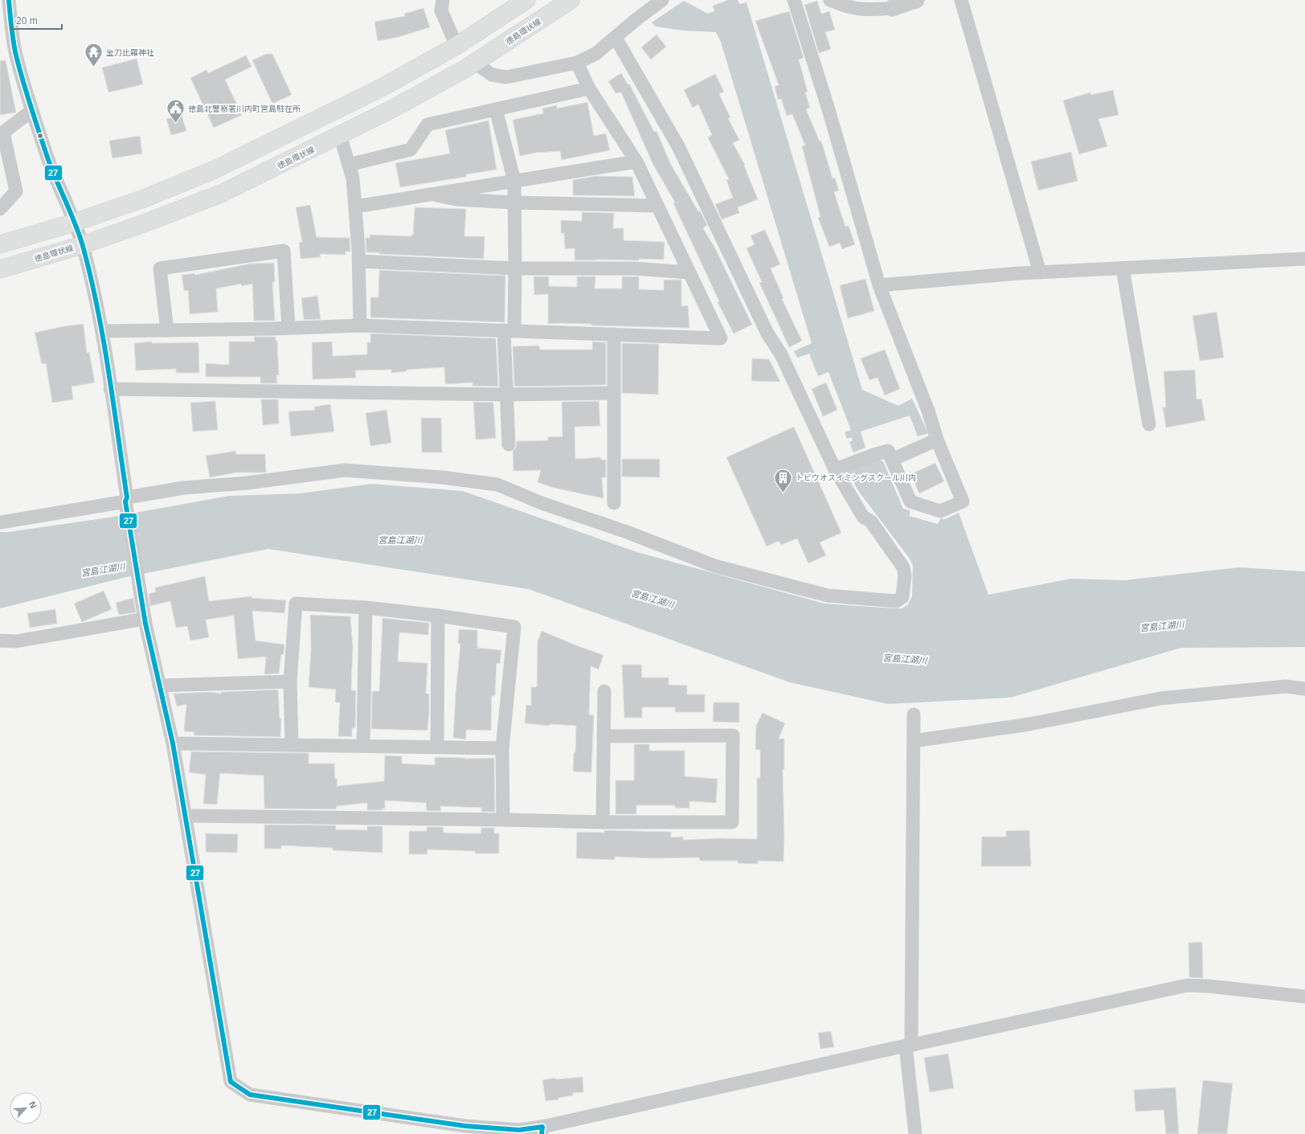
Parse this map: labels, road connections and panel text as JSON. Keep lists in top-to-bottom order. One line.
{"streets":{"main road":["徳島環状線"]},"water":["宮島江湖川"],"places":{"temple":["金刀比羅神社"],"public building":["徳島北警察署川内町宮島駐在所"],"building":["トビウオスイミングスクール川内"]},"lines":["transit line 27"],"scale_bar":"20 m","north":"top right"}
